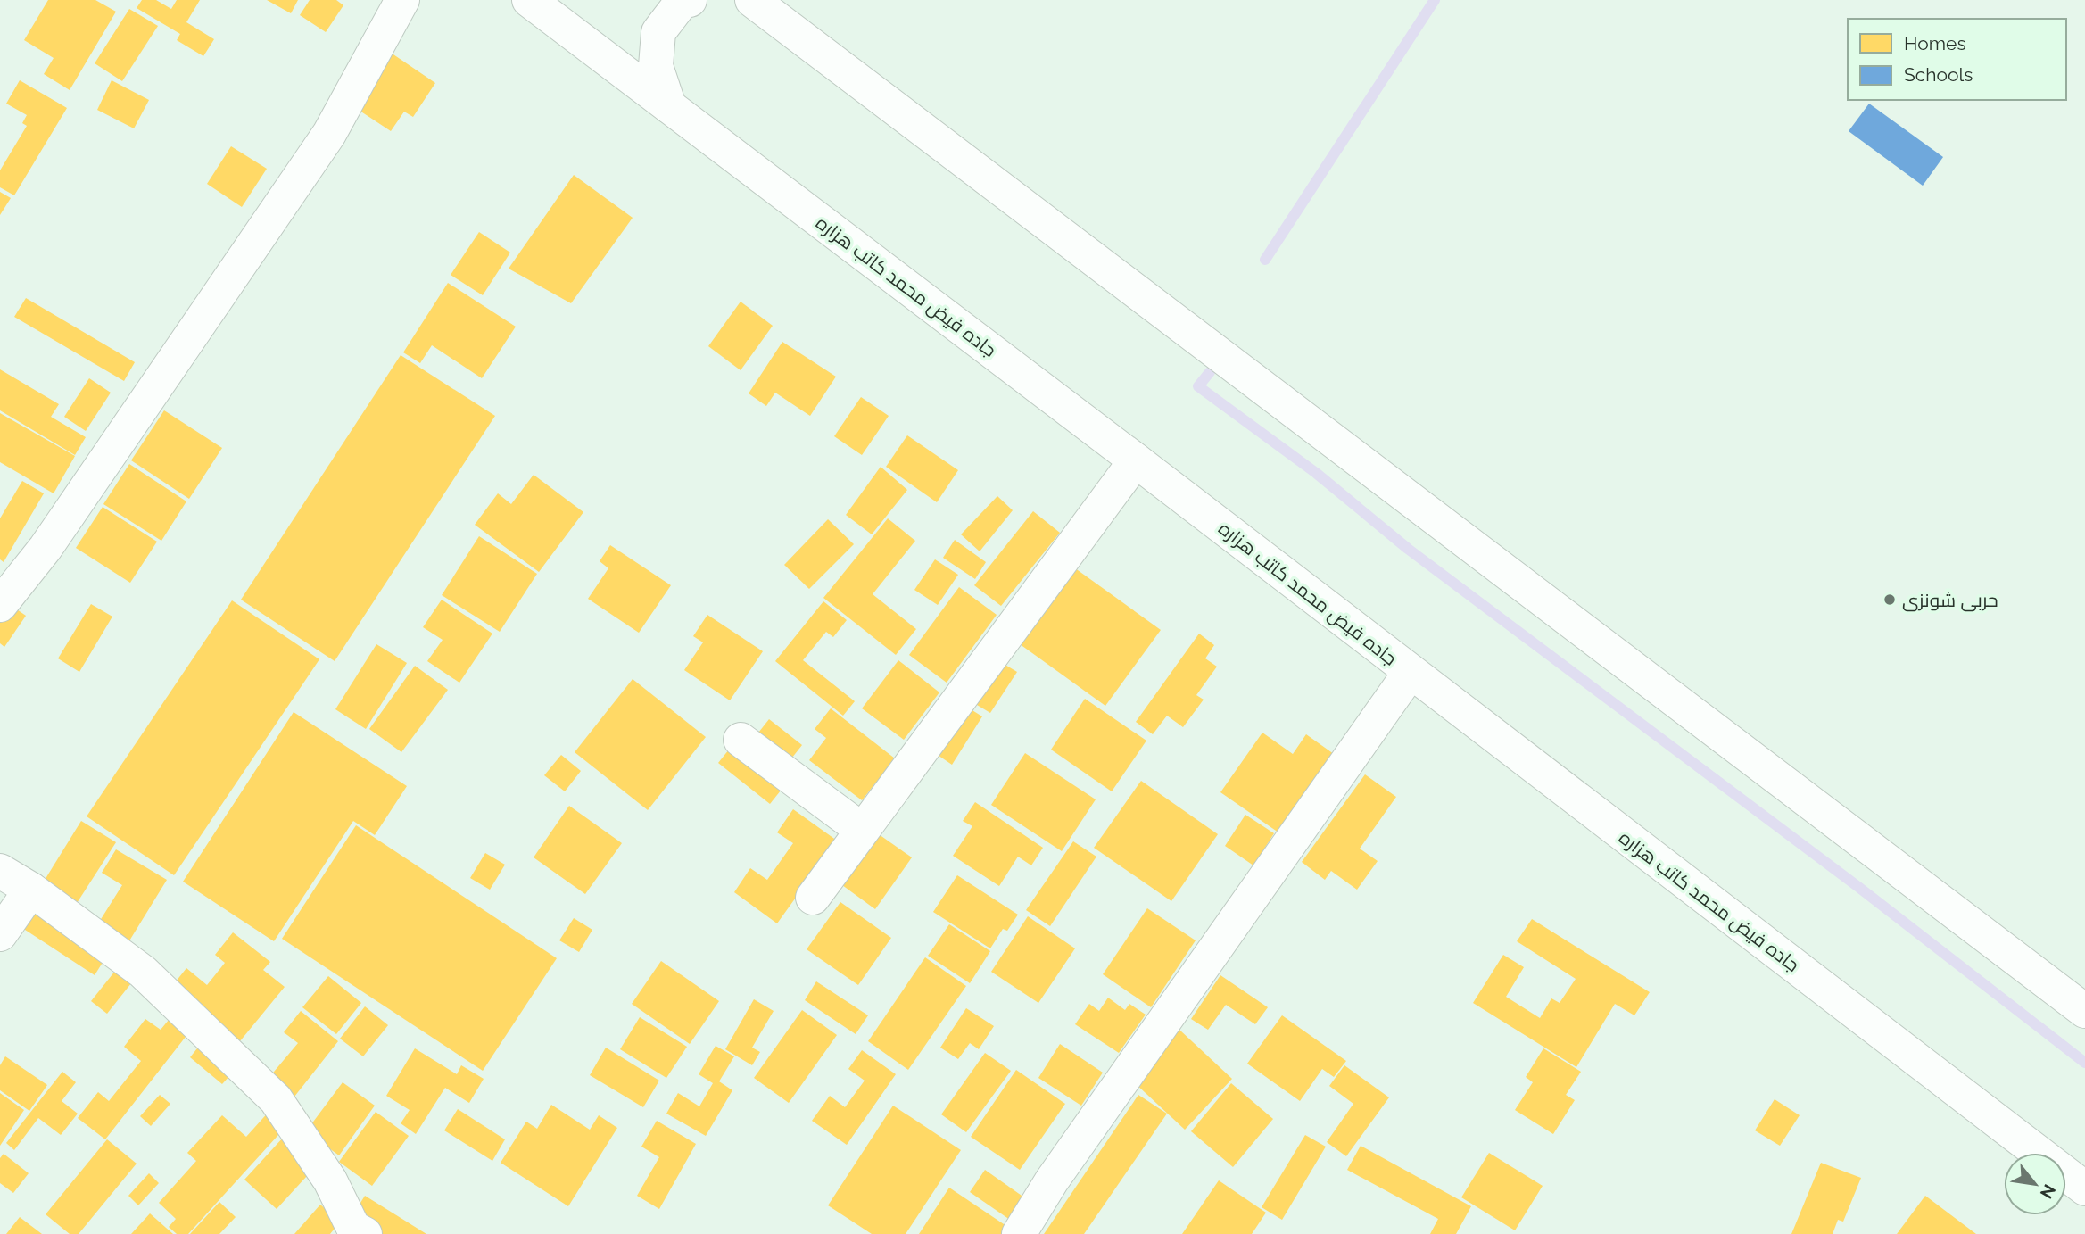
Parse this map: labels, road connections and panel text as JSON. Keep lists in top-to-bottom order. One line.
{"streets":{"main road":["جاده فیض محمد کاتب هزاره"]},"places":["حربی شونزی"],"legend":["Homes","Schools"],"north":"bottom right"}
